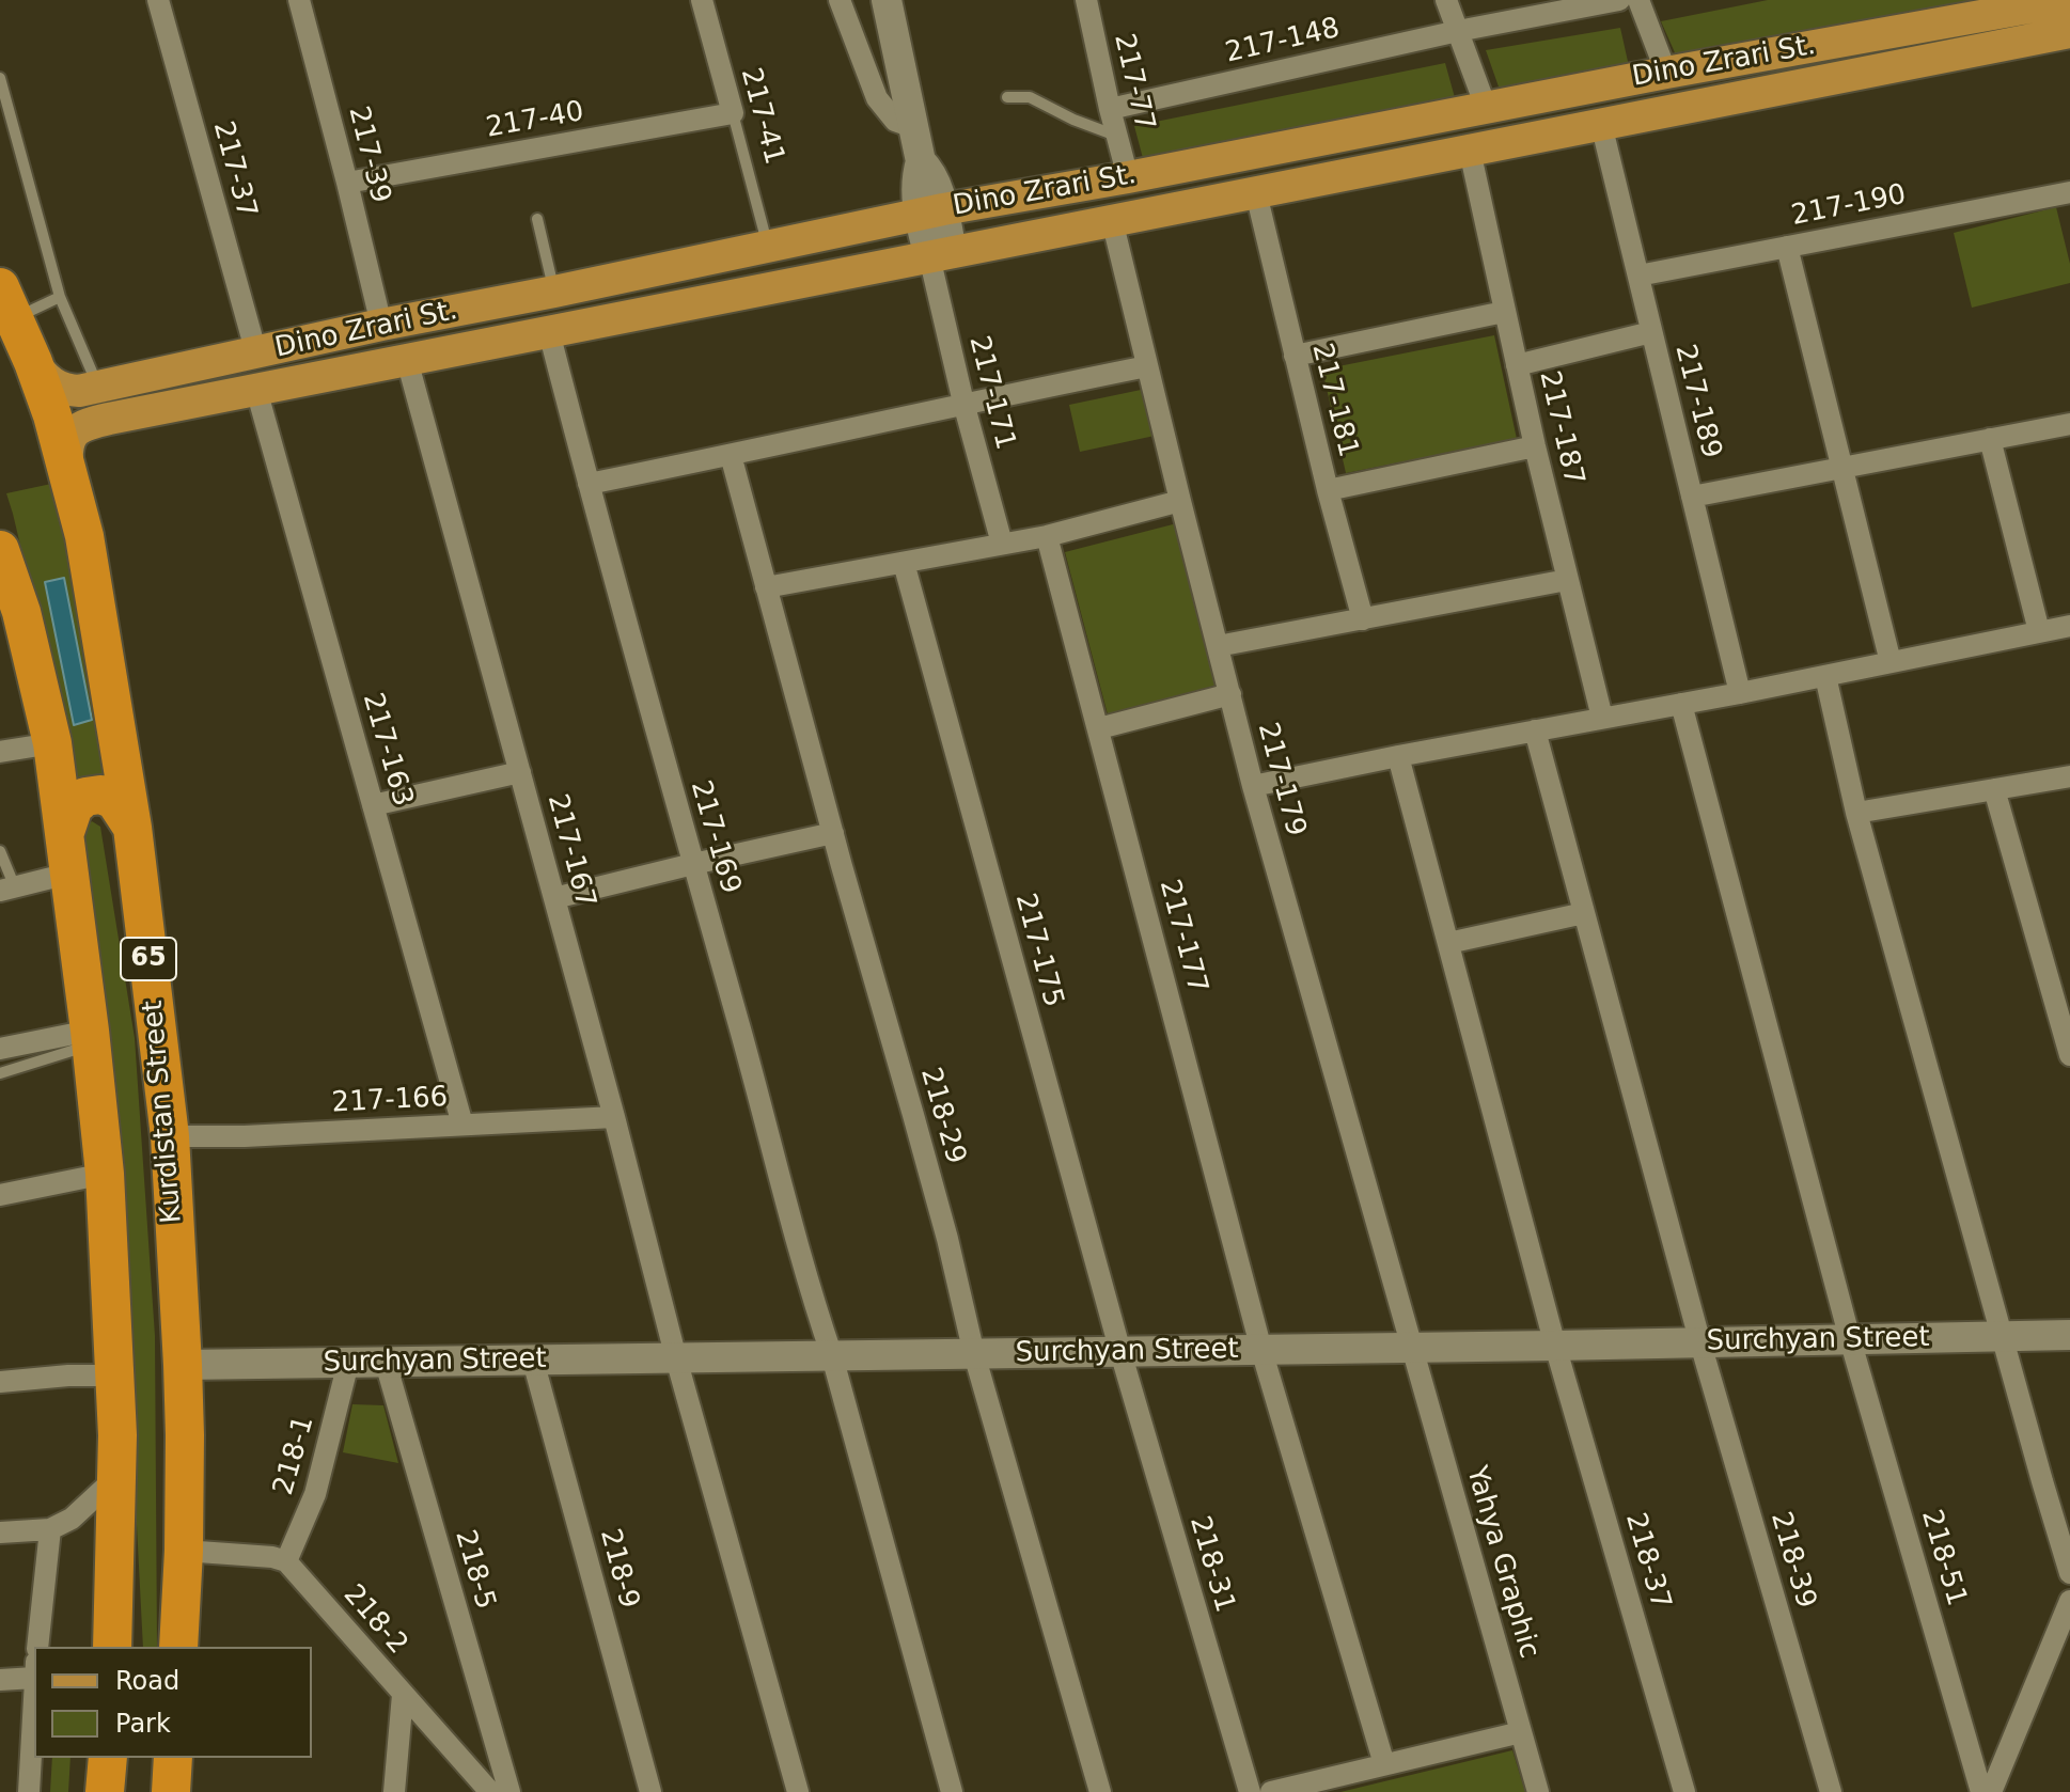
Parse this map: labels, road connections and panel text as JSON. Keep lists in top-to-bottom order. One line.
{"streets":{"highway":["65","Kurdistan Street"],"main road":["Dino Zrari St."],"street":["217-148","217-77","217-41","217-40","217-39","217-37","217-190","217-171","217-181","217-189","217-187","217-163","217-179","217-169","217-167","217-177","217-175","217-166","218-29","Surchyan Street","218-1","218-51","218-39","218-37","Yahya Graphic","218-31","218-9","218-5","218-2"]},"crossings":[["217-148","217-77"],["Dino Zrari St.","217-77"],["Dino Zrari St.","217-41"],["Dino Zrari St.","217-39"],["Dino Zrari St.","217-37"],["Dino Zrari St.","217-171"],["Dino Zrari St.","217-181"],["Dino Zrari St.","217-189"],["Dino Zrari St.","217-187"],["Dino Zrari St.","217-163"],["Dino Zrari St.","217-179"],["Dino Zrari St.","217-169"],["Dino Zrari St.","217-167"],["Dino Zrari St.","Kurdistan Street"],["217-41","217-40"],["217-40","217-39"],["217-190","217-189"],["217-163","217-166"],["217-179","Surchyan Street"],["217-179","Yahya Graphic"],["217-169","Surchyan Street"],["217-167","217-166"],["217-167","Surchyan Street"],["217-177","Surchyan Street"],["217-175","Surchyan Street"],["217-175","218-31"],["217-166","Kurdistan Street"],["Kurdistan Street","Surchyan Street"],["218-29","Surchyan Street"],["Surchyan Street","218-1"],["Surchyan Street","218-51"],["Surchyan Street","218-39"],["Surchyan Street","218-37"],["Surchyan Street","Yahya Graphic"],["Surchyan Street","218-31"],["Surchyan Street","218-9"],["Surchyan Street","218-5"],["218-1","218-2"]],"legend":["Road","Park"]}
